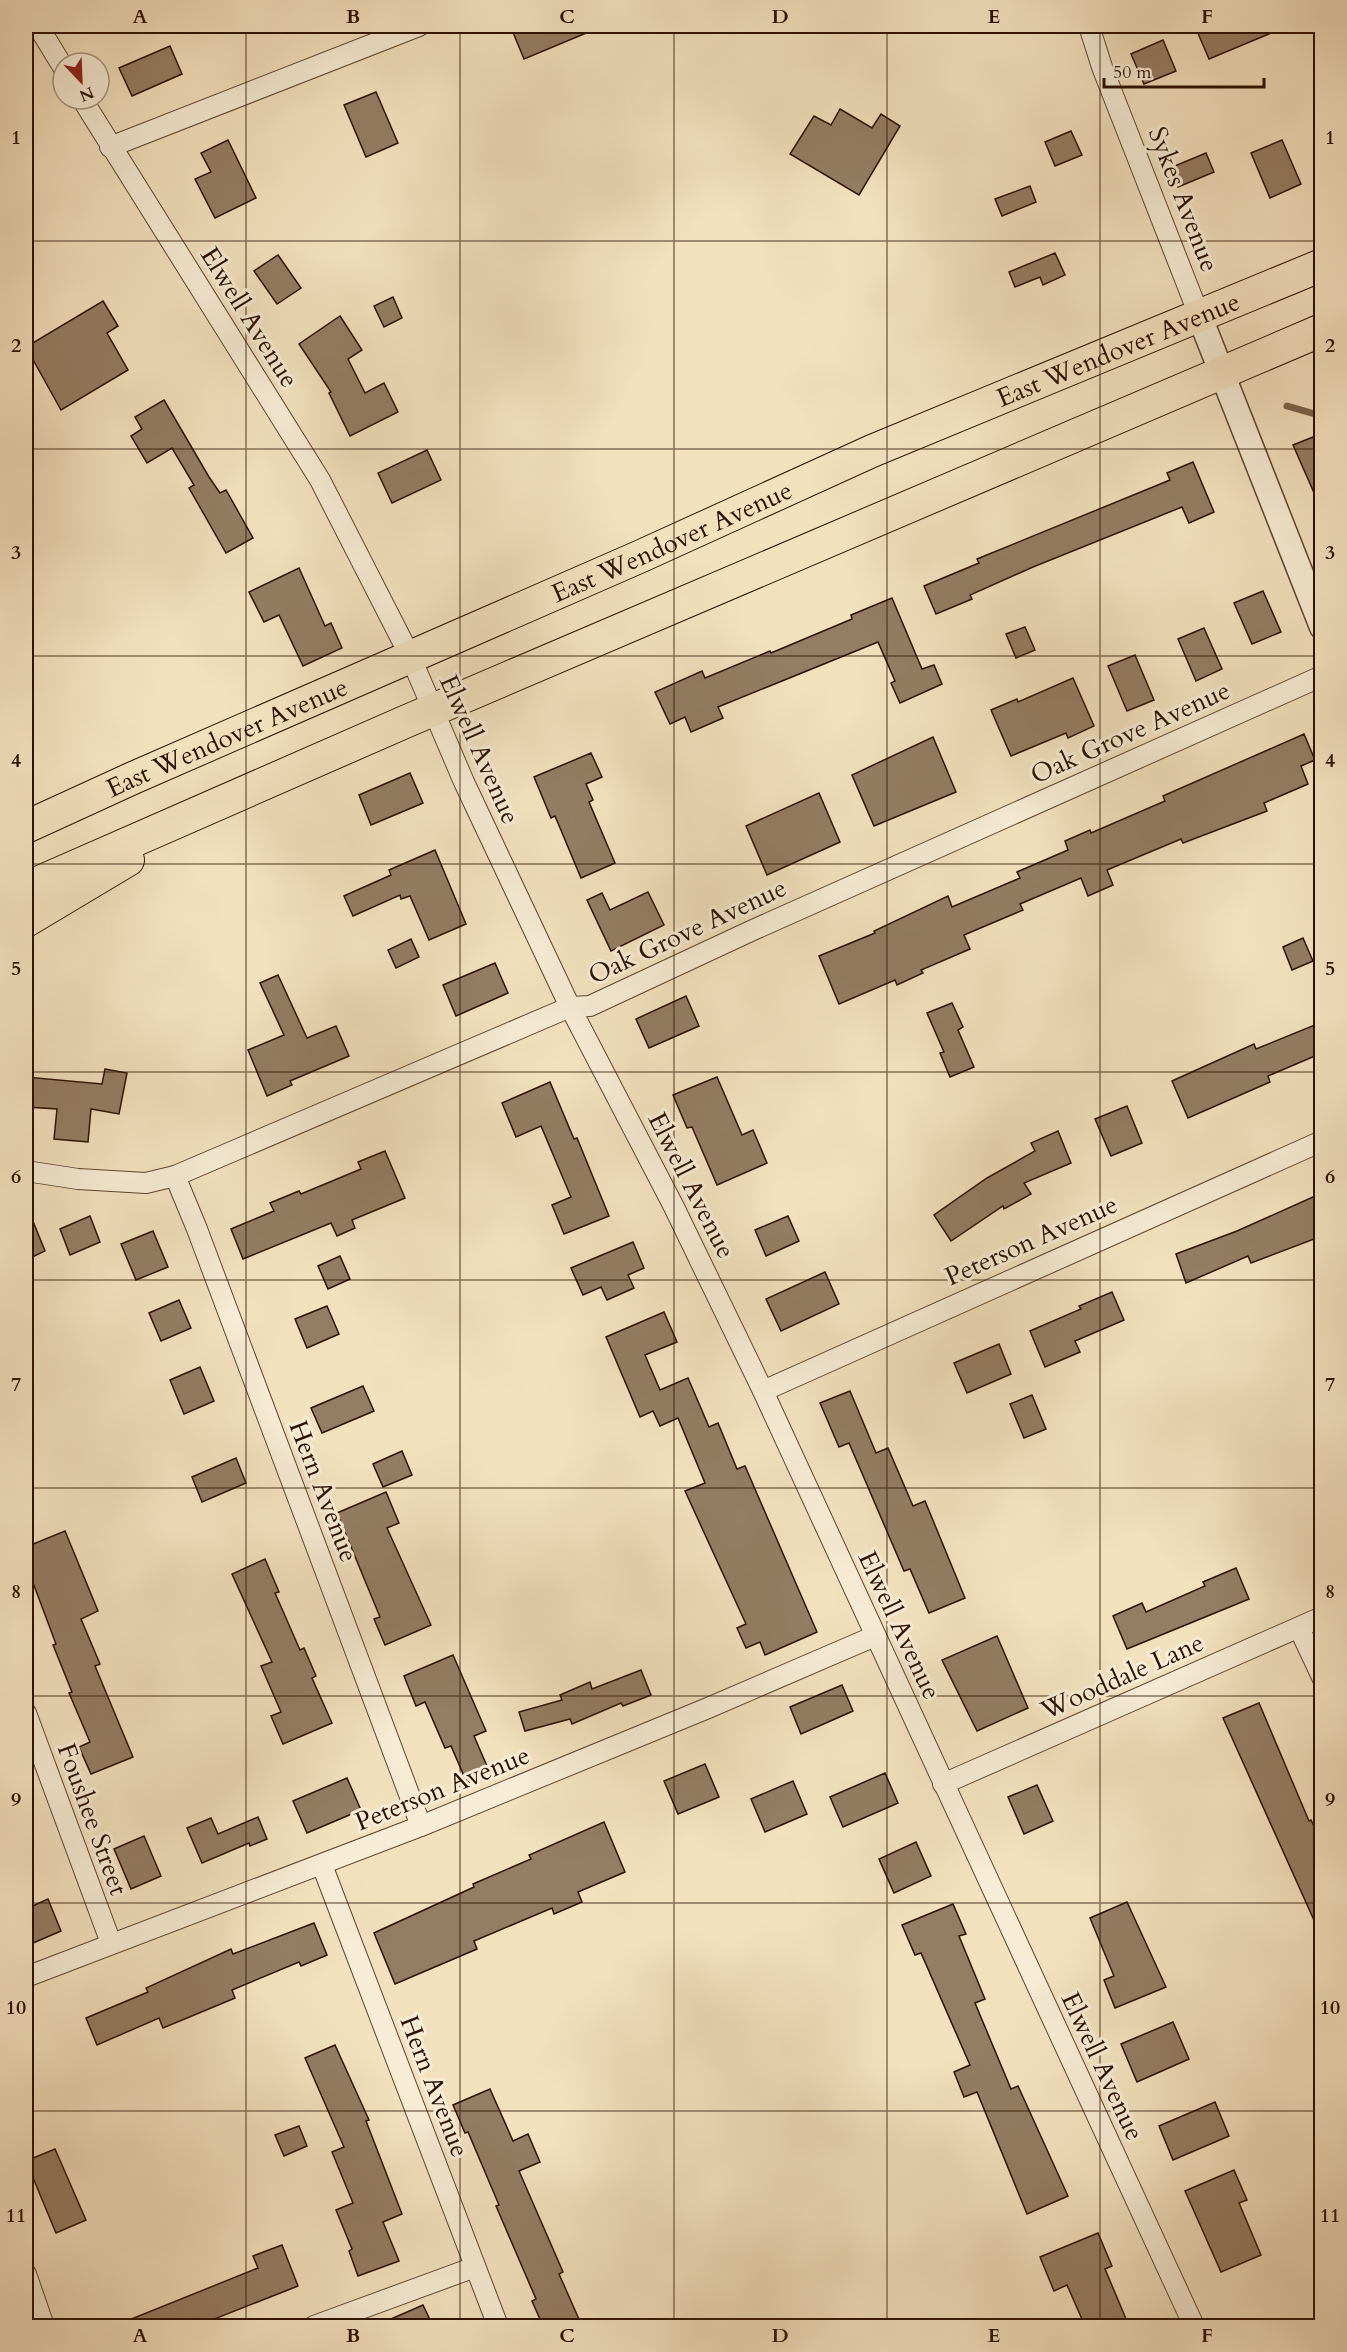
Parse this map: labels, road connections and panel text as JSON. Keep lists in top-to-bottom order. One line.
{"streets":{"highway":["East Wendover Avenue"],"street":["Sykes Avenue","Elwell Avenue","Oak Grove Avenue","Peterson Avenue","Hern Avenue","Wooddale Lane","Foushee Street"]},"crossings":[["Sykes Avenue","East Wendover Avenue"],["Elwell Avenue","East Wendover Avenue"],["Elwell Avenue","Oak Grove Avenue"],["Elwell Avenue","Peterson Avenue"],["Elwell Avenue","Wooddale Lane"],["Oak Grove Avenue","Hern Avenue"],["Peterson Avenue","Hern Avenue"],["Peterson Avenue","Foushee Street"]],"scale_bar":"50 m","north":"bottom right","grid":{"columns":["A","B","C","D","E","F"],"rows":["1","2","3","4","5","6","7","8","9","10","11"]}}
